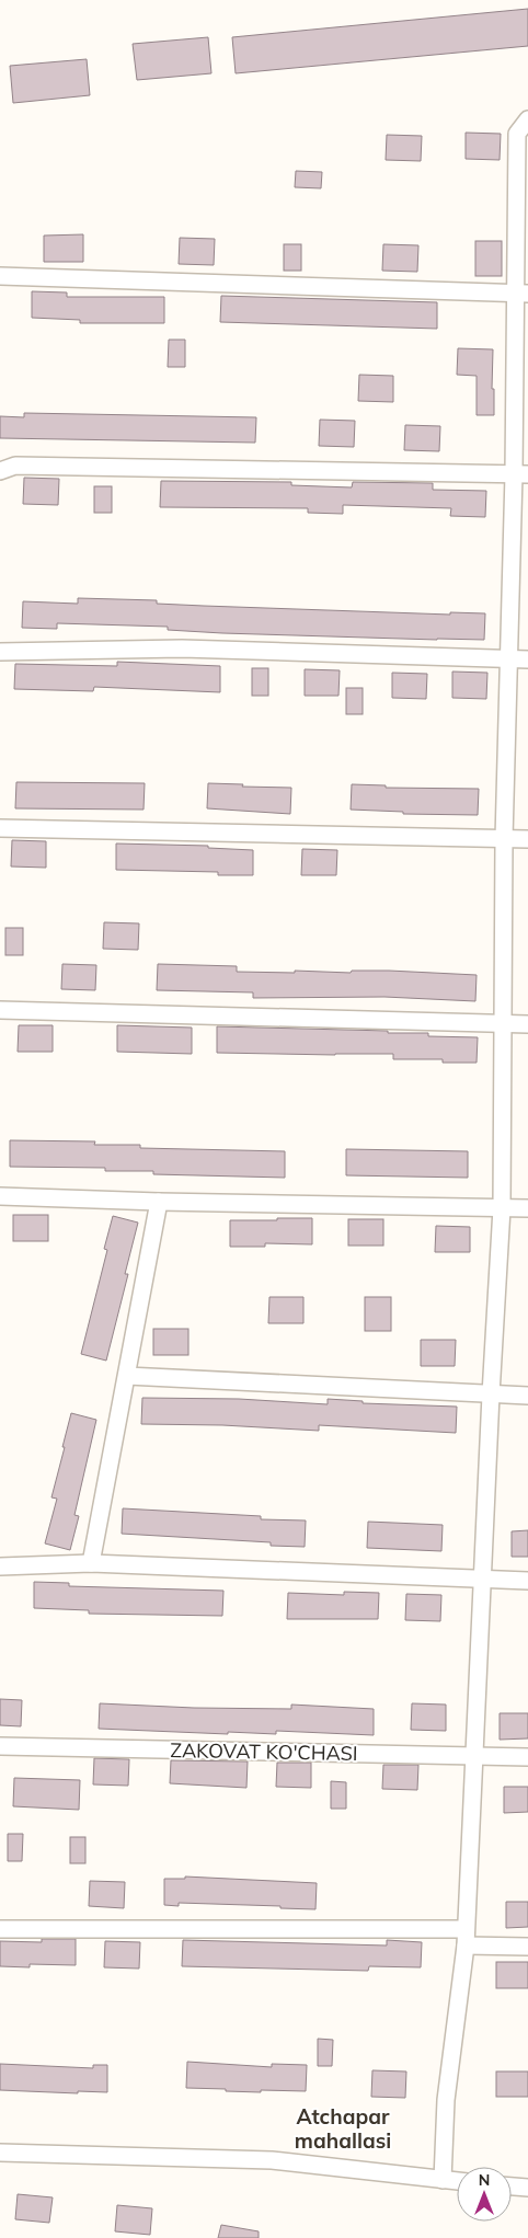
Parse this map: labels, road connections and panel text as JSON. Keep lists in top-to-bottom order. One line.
{"streets":{"street":["ZAKOVAT KO'CHASI"]},"districts":["Atchapar mahallasi"],"north":"top"}
